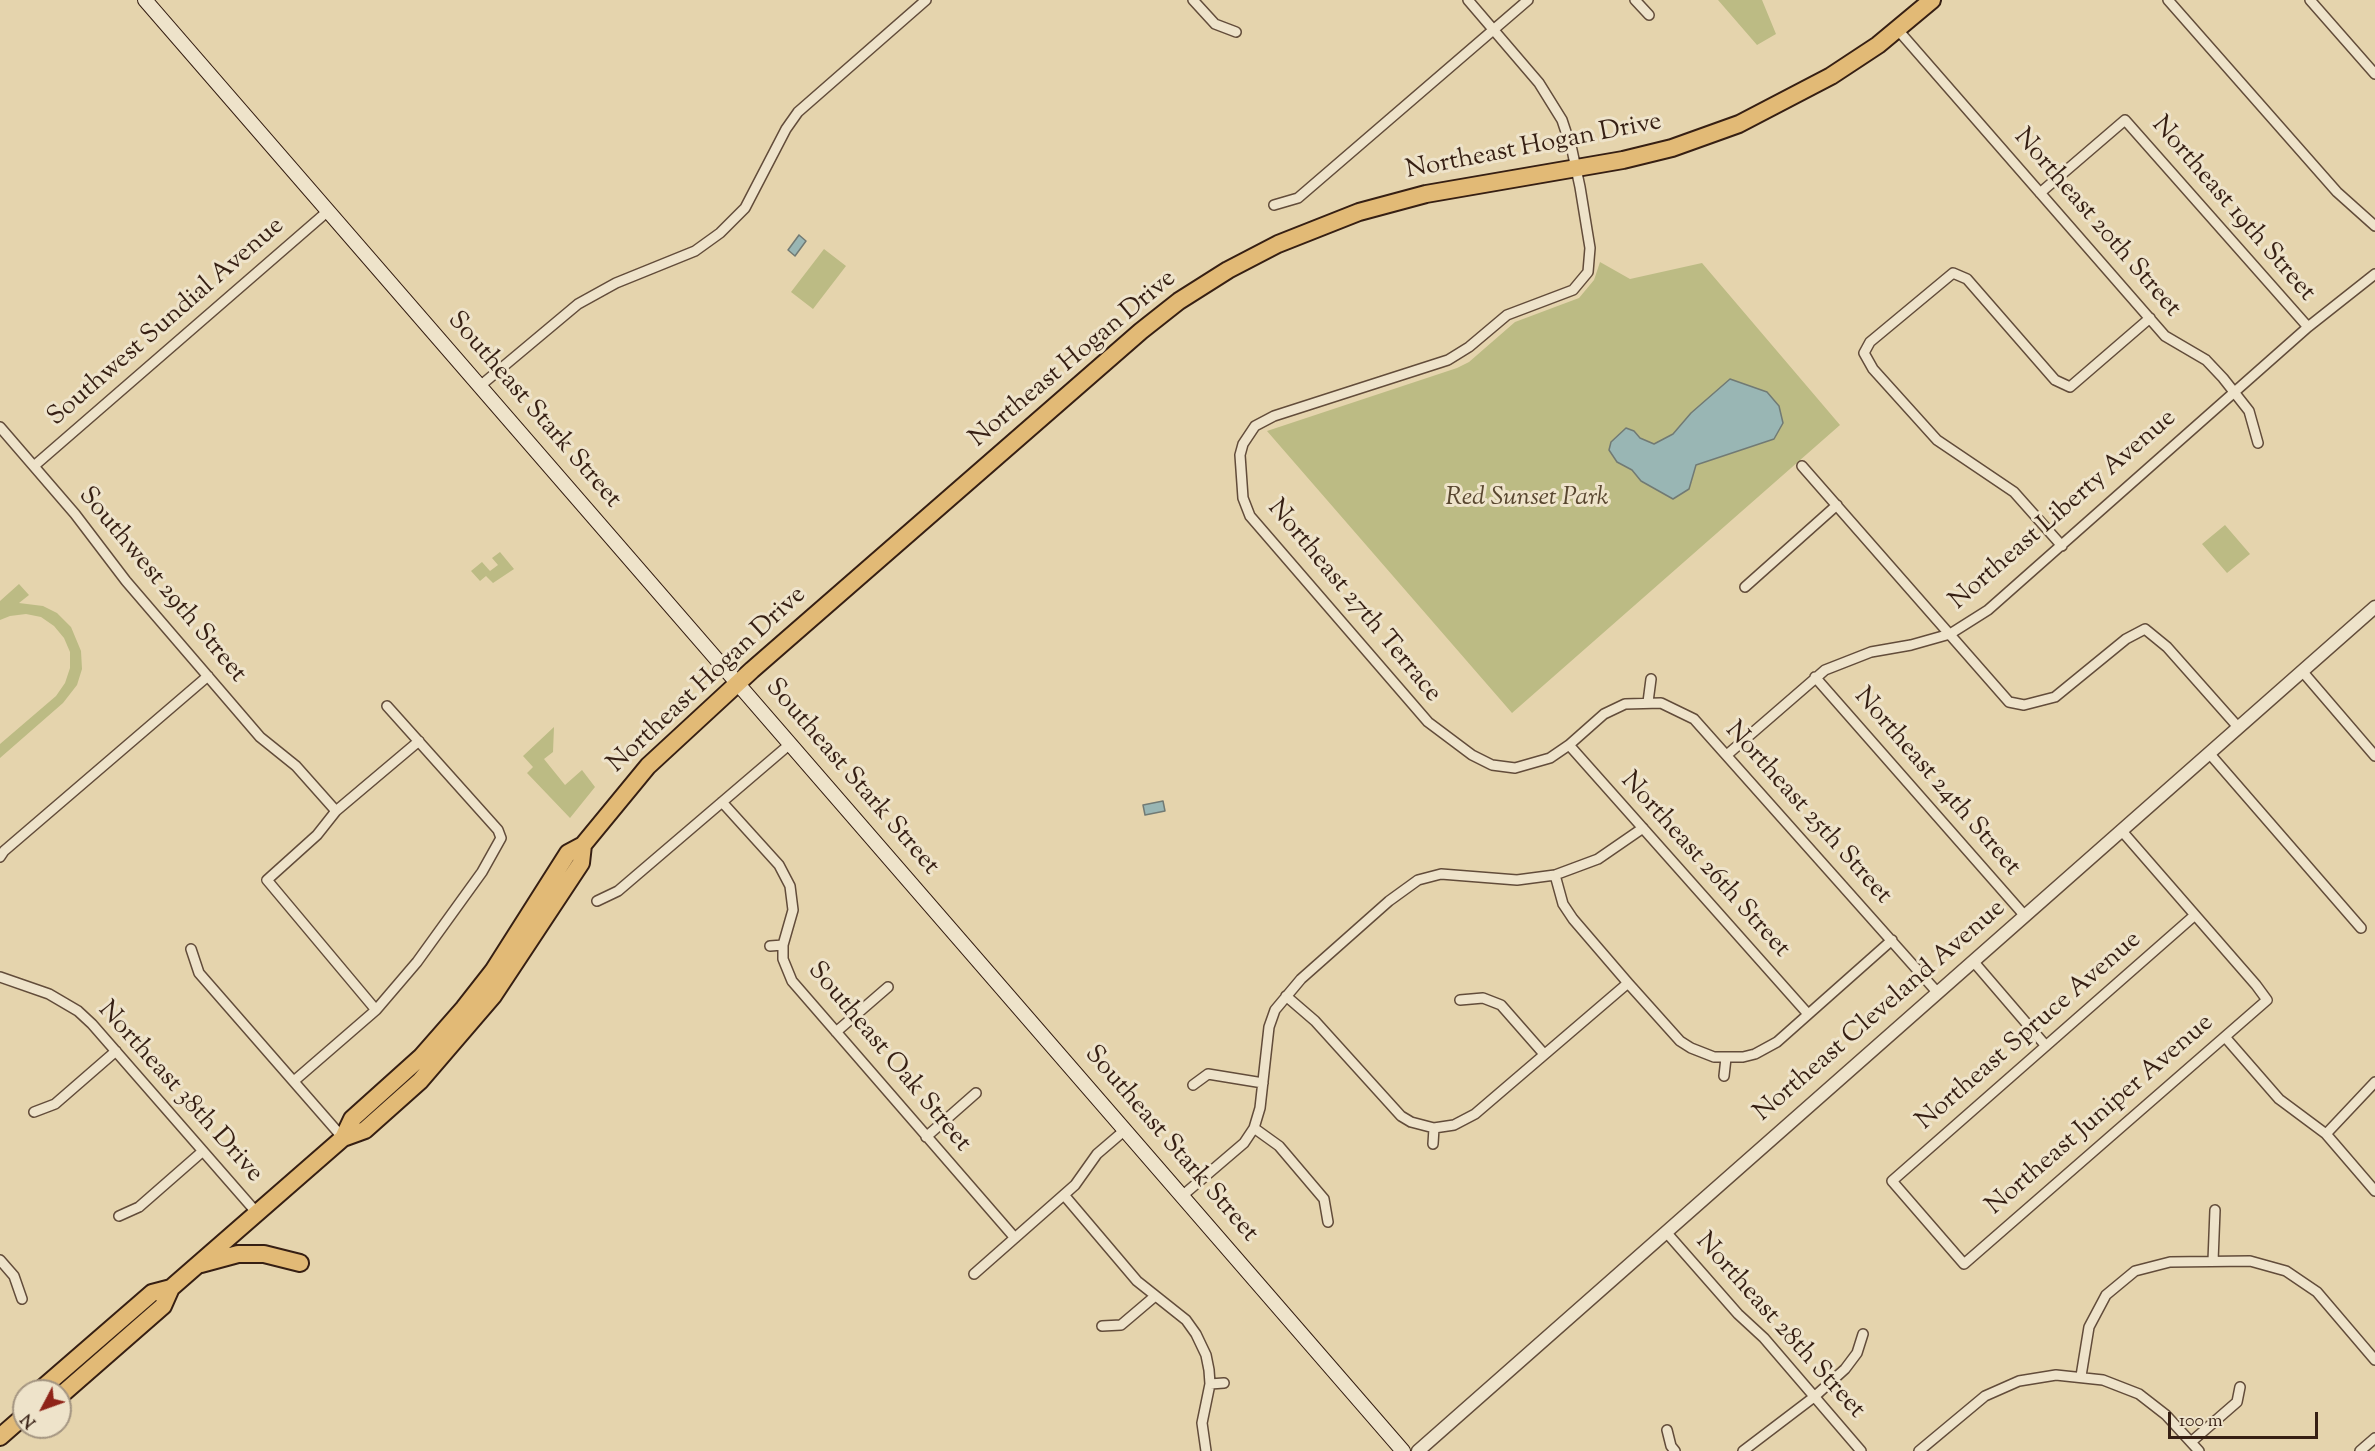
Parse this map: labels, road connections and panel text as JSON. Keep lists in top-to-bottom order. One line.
{"streets":{"highway":["Northeast Hogan Drive"],"main road":["Southeast Stark Street"],"street":["Northeast 19th Street","Northeast 20th Street","Southwest Sundial Avenue","Northeast Liberty Avenue","Southwest 29th Street","Northeast 27th Terrace","Northeast 24th Street","Northeast 25th Street","Northeast 26th Street","Northeast Cleveland Avenue","Northeast Spruce Avenue","Southeast Oak Street","Northeast 38th Drive","Northeast Juniper Avenue","Northeast 28th Street"]},"crossings":[["Northeast Hogan Drive","Northeast 20th Street"],["Northeast Hogan Drive","Southeast Stark Street"],["Northeast Hogan Drive","Northeast 27th Terrace"],["Northeast Hogan Drive","Northeast 38th Drive"],["Northeast 19th Street","Northeast 20th Street"],["Northeast 19th Street","Northeast Liberty Avenue"],["Northeast 20th Street","Northeast Liberty Avenue"],["Southwest Sundial Avenue","Southeast Stark Street"],["Southwest Sundial Avenue","Southwest 29th Street"],["Northeast Liberty Avenue","Northeast 24th Street"],["Northeast Liberty Avenue","Northeast 25th Street"],["Northeast 27th Terrace","Northeast 25th Street"],["Northeast 27th Terrace","Northeast 26th Street"],["Northeast 24th Street","Northeast Cleveland Avenue"],["Northeast 25th Street","Northeast Cleveland Avenue"],["Northeast Cleveland Avenue","Northeast 28th Street"],["Northeast Spruce Avenue","Northeast Juniper Avenue"]],"parks":["Red Sunset Park"],"scale_bar":"100 m","north":"bottom left"}
